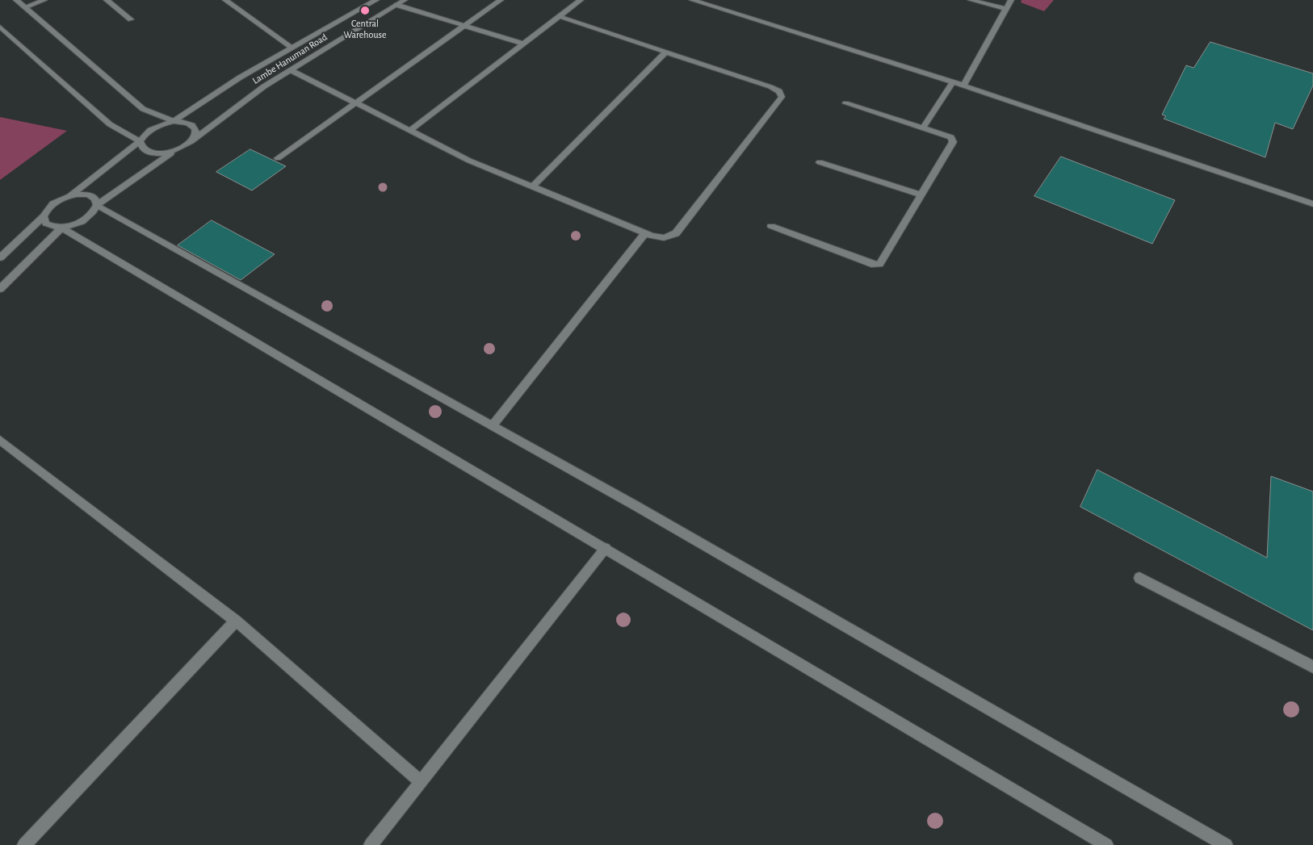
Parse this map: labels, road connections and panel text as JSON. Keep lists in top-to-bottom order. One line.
{"streets":{"street":["Lambe Hanuman Road"]},"places":["Central Warehouse"]}
